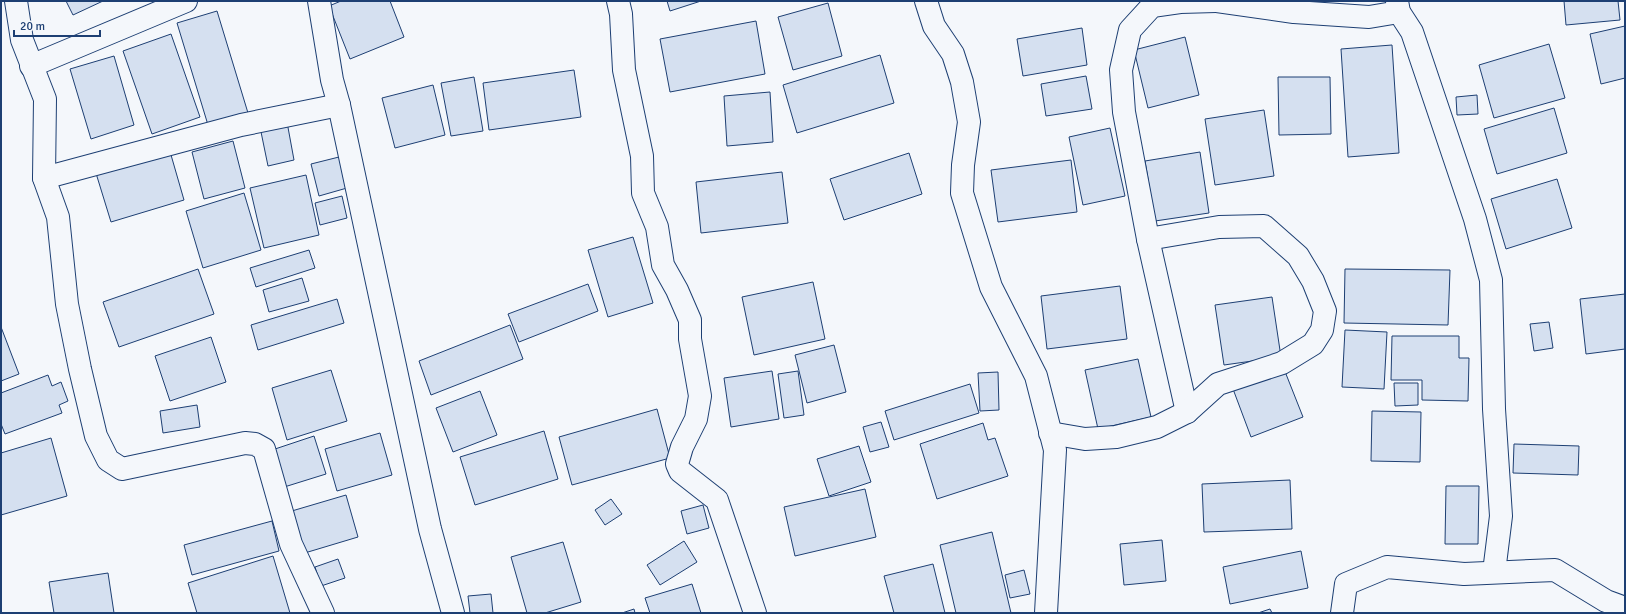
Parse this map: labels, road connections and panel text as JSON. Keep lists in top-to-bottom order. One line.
{"scale_bar":"20 m"}
